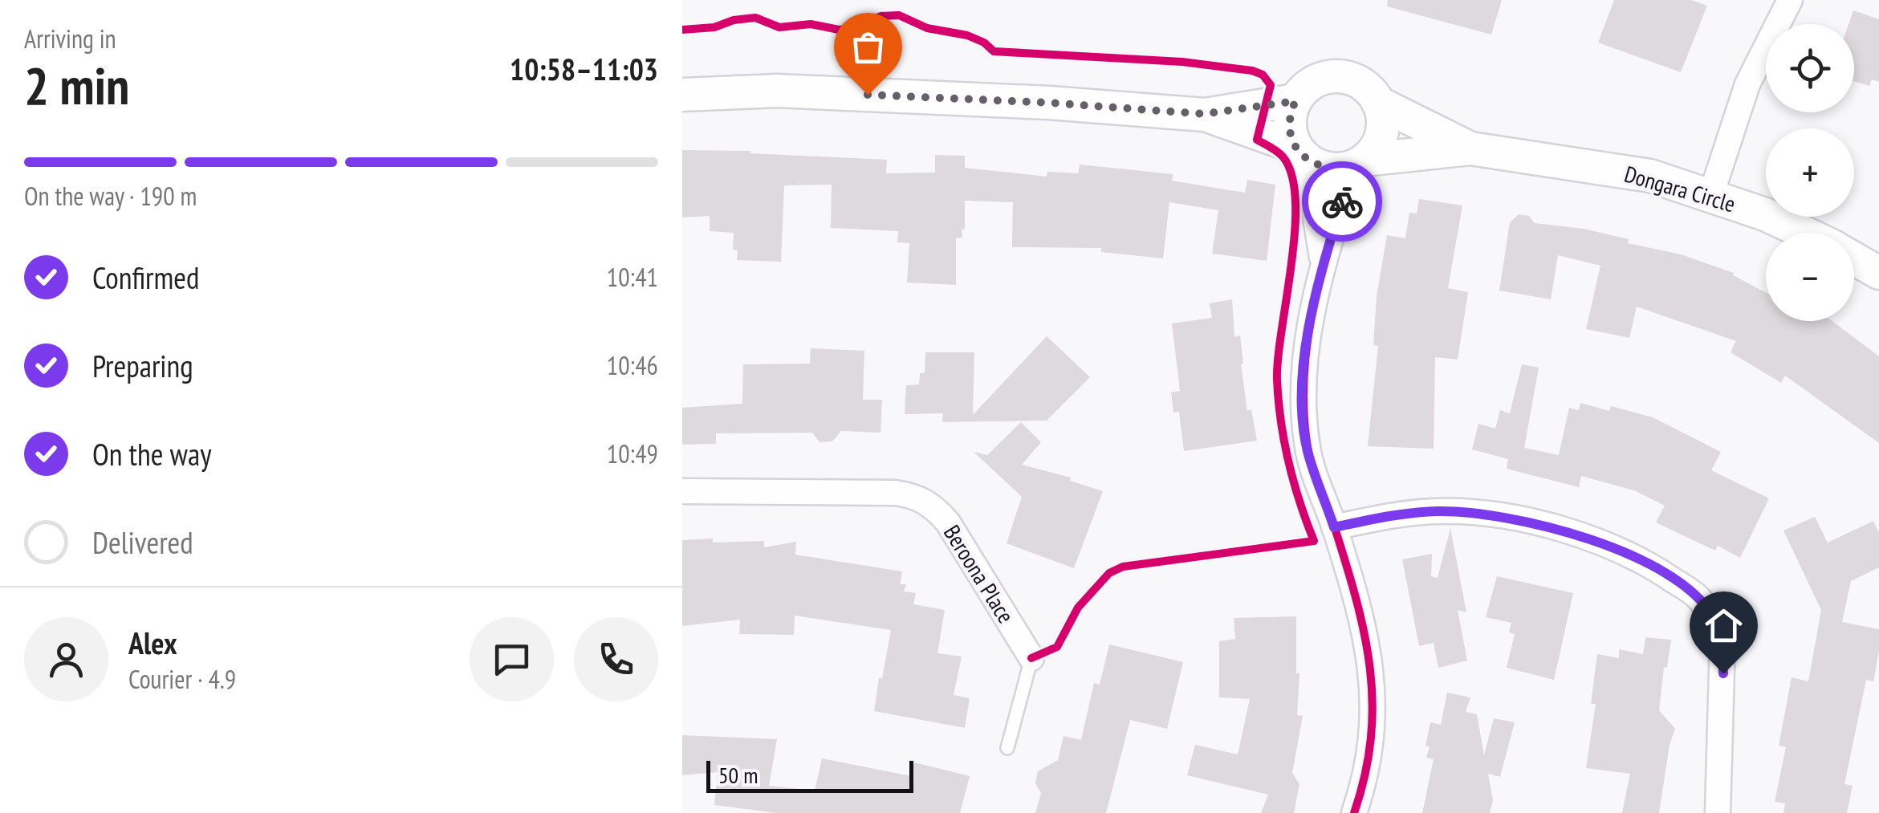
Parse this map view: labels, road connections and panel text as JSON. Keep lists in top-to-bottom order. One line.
{"streets":{"street":["Dongara Circle","Beroona Place"]},"scale_bar":"50 m","page":{"heading":["2 min","Arriving in","10:58–11:03"],"panel":["Alex","Courier · 4.9"],"map_buttons":["+","−"],"bar":"On the way · 190 m","list":[["Confirmed","10:41"],["Preparing","10:46"],["On the way","10:49"],"Delivered"],"scale":"50 m"}}
